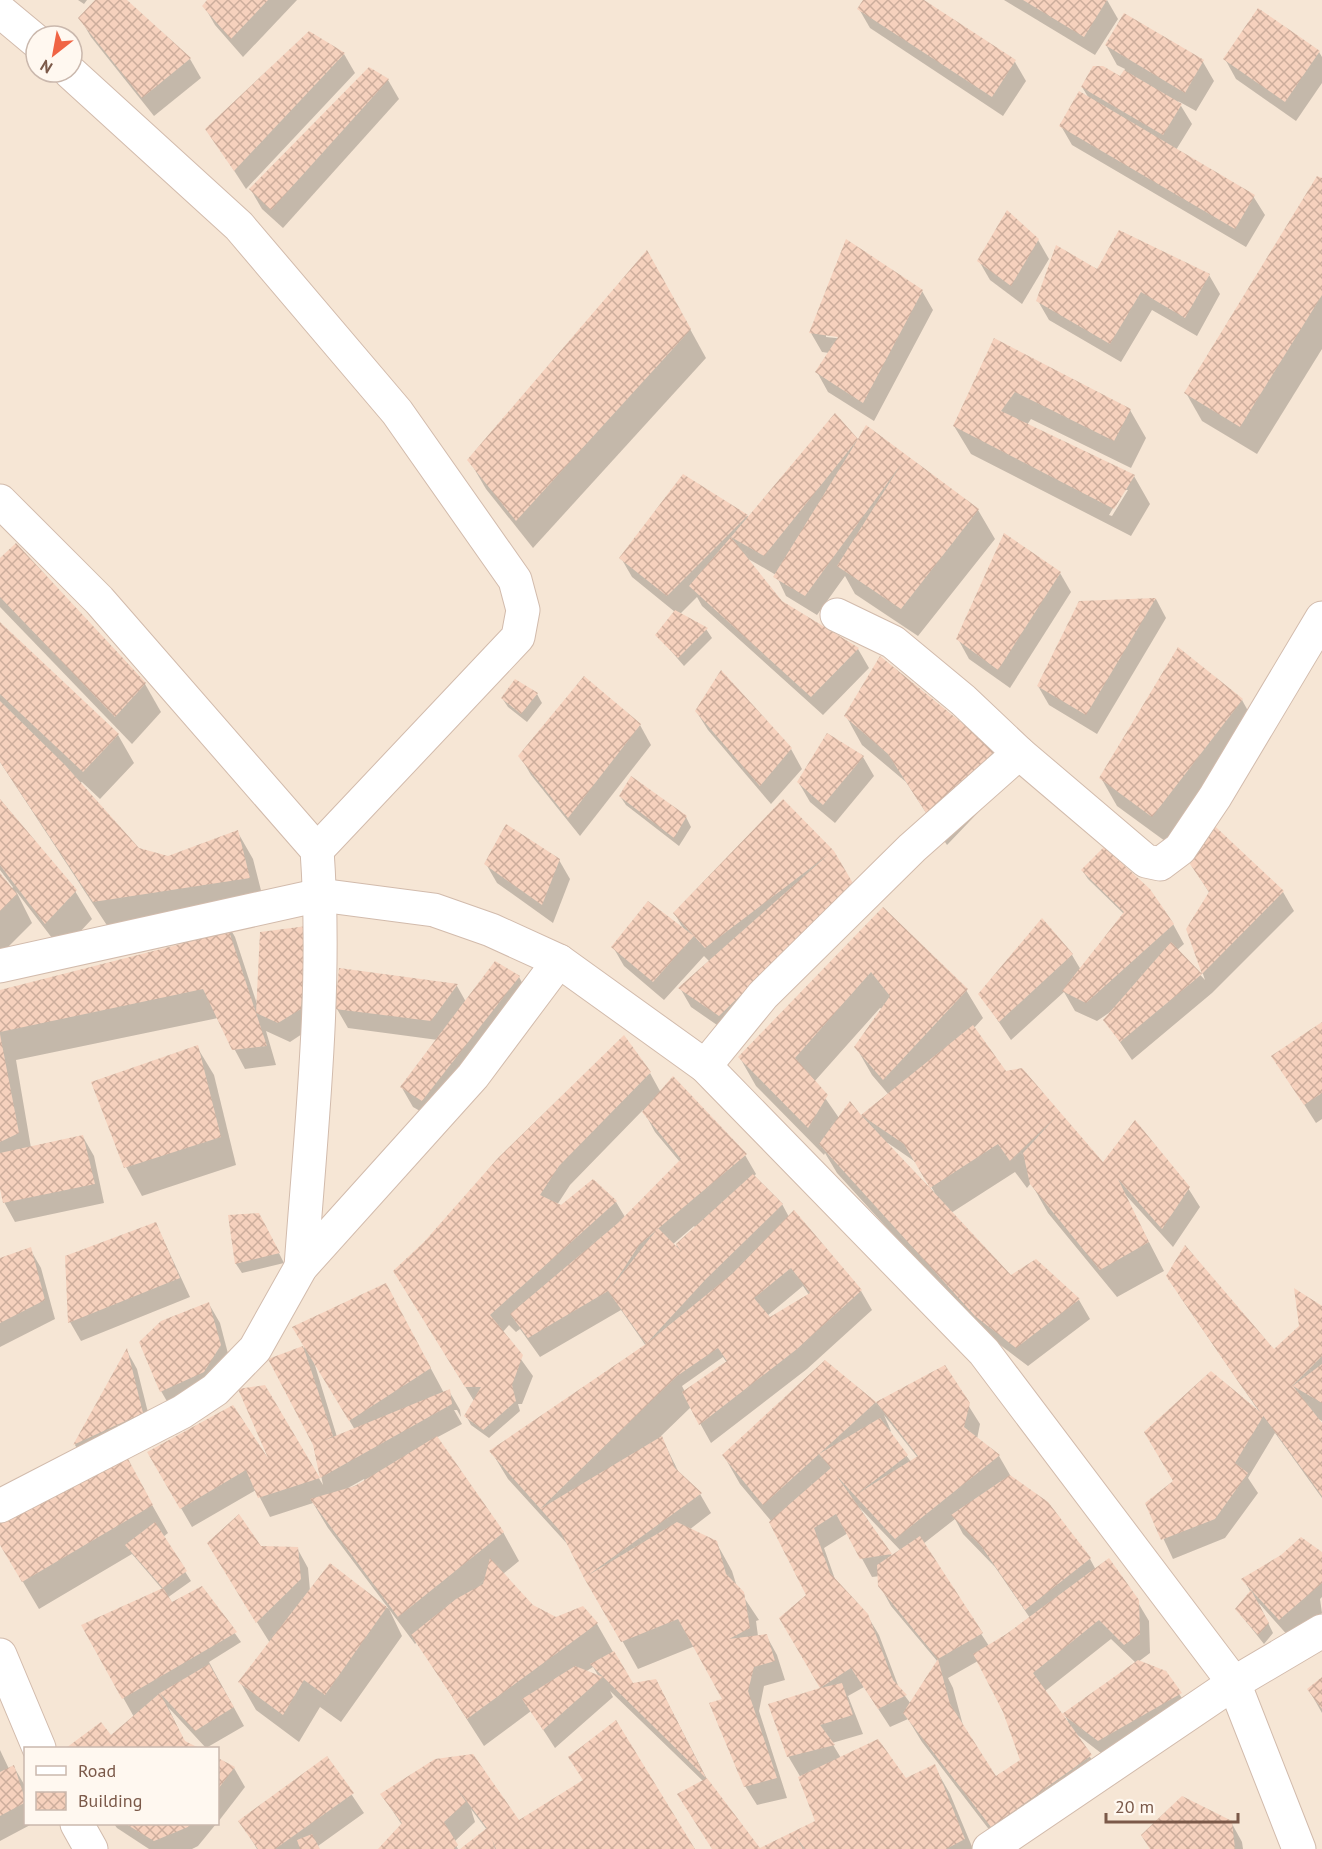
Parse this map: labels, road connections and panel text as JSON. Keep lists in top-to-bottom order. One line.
{"legend":["Road","Building"],"scale_bar":"20 m","north":"bottom left"}
